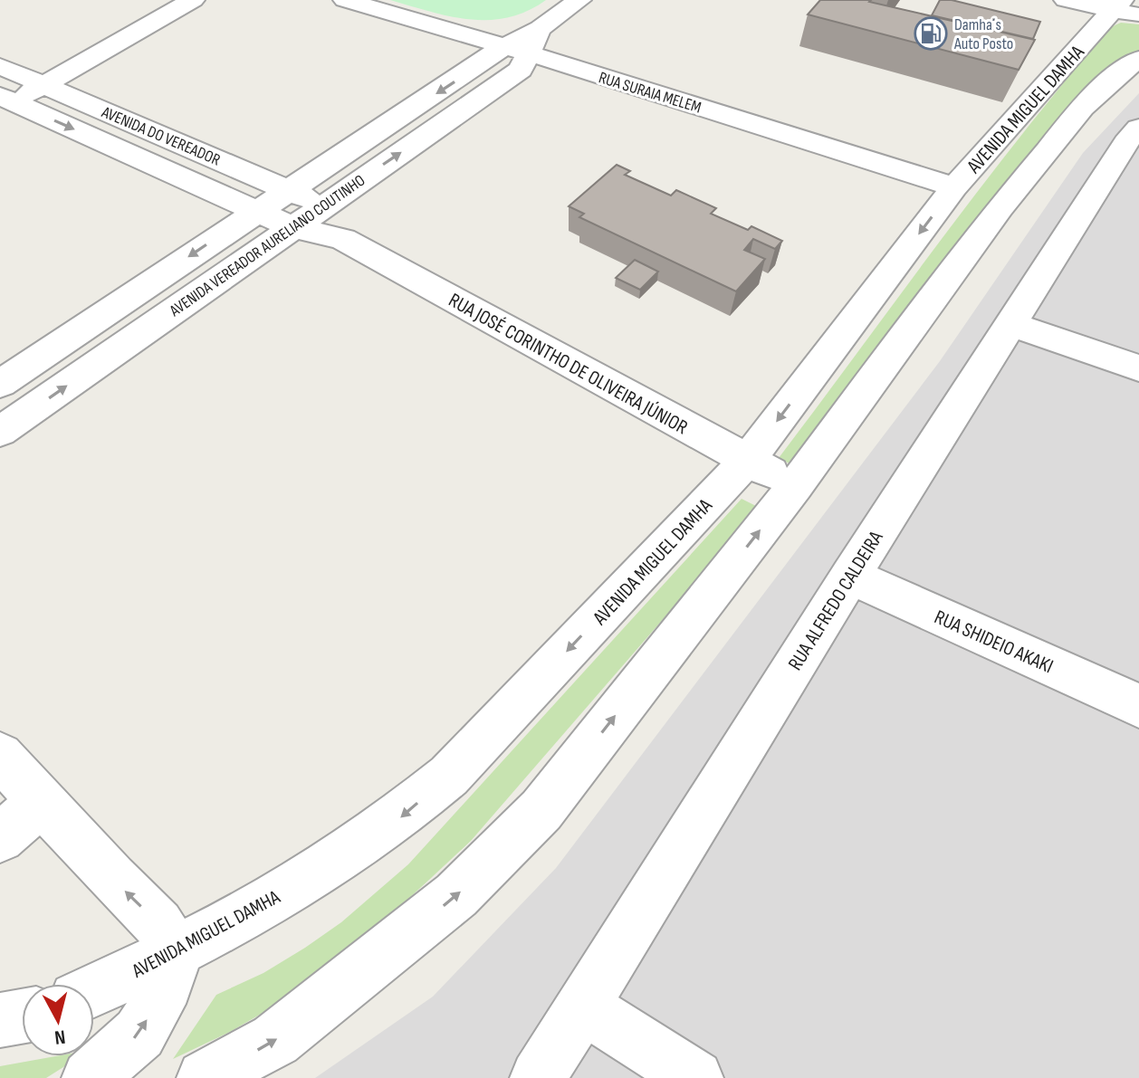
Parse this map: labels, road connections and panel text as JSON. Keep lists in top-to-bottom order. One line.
{"streets":{"street":["RUA SURAIA MELEM","AVENIDA MIGUEL DAMHA","AVENIDA DO VEREADOR","AVENIDA VEREADOR AURELIANO COUTINHO","RUA JOSÉ CORINTHO DE OLIVEIRA JÚNIOR","RUA ALFREDO CALDEIRA","RUA SHIDEIO AKAKI"]},"crossings":[["RUA SURAIA MELEM","AVENIDA MIGUEL DAMHA"],["RUA SURAIA MELEM","AVENIDA VEREADOR AURELIANO COUTINHO"],["AVENIDA MIGUEL DAMHA","RUA JOSÉ CORINTHO DE OLIVEIRA JÚNIOR"],["AVENIDA DO VEREADOR","AVENIDA VEREADOR AURELIANO COUTINHO"],["AVENIDA DO VEREADOR","RUA JOSÉ CORINTHO DE OLIVEIRA JÚNIOR"],["AVENIDA VEREADOR AURELIANO COUTINHO","RUA JOSÉ CORINTHO DE OLIVEIRA JÚNIOR"],["RUA ALFREDO CALDEIRA","RUA SHIDEIO AKAKI"]],"places":{"fuel station":["Damha´s Auto Posto"]},"north":"bottom"}
